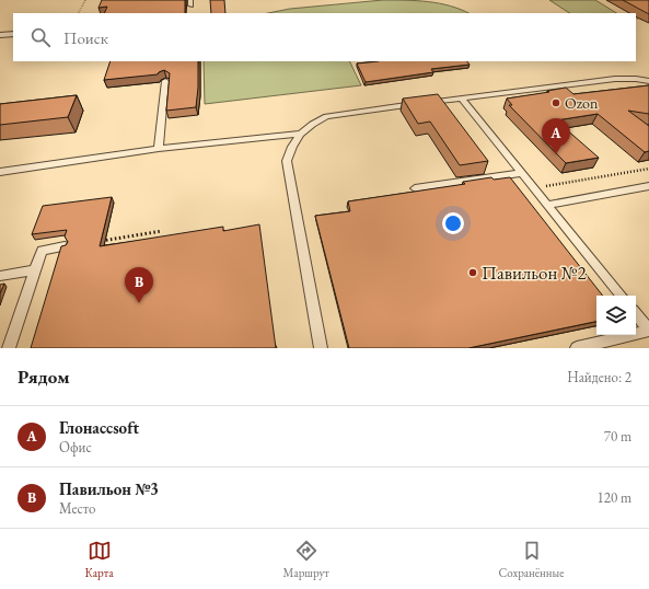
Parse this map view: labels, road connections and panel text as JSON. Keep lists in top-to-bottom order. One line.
{"places":["Ozon","Павильон №2"],"page":{"search":"Поиск","pins":["A","B"],"heading":["Рядом","Найдено: 2"],"list":[{"mark":"A","name":"Глонассsoft","note":"Офис","value":"70 m"},{"mark":"B","name":"Павильон №3","note":"Место","value":"120 m"}],"nav":["Карта","Маршрут","Сохранённые"]}}
